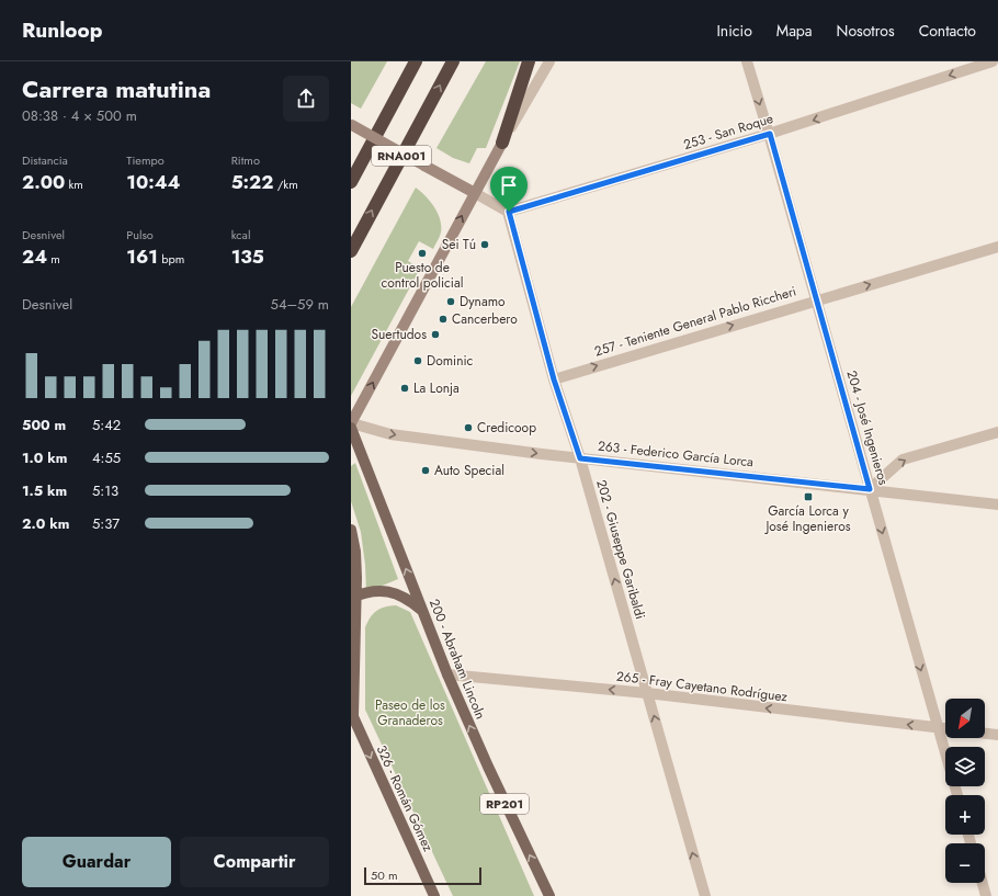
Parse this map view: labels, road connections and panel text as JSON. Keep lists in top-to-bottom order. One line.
{"streets":{"highway":["RNA001"],"main road":["200 - Abraham Lincoln","326 - Román Gómez","RP201"],"street":["253 - San Roque","257 - Teniente General Pablo Riccheri","204 - José Ingenieros","263 - Federico García Lorca","202 - Giuseppe Garibaldi","265 - Fray Cayetano Rodríguez"]},"crossings":[["253 - San Roque","204 - José Ingenieros"],["253 - San Roque","202 - Giuseppe Garibaldi"],["257 - Teniente General Pablo Riccheri","204 - José Ingenieros"],["257 - Teniente General Pablo Riccheri","202 - Giuseppe Garibaldi"],["204 - José Ingenieros","263 - Federico García Lorca"],["204 - José Ingenieros","265 - Fray Cayetano Rodríguez"],["263 - Federico García Lorca","202 - Giuseppe Garibaldi"],["202 - Giuseppe Garibaldi","265 - Fray Cayetano Rodríguez"],["200 - Abraham Lincoln","265 - Fray Cayetano Rodríguez"]],"one_way":["253 - San Roque","257 - Teniente General Pablo Riccheri","204 - José Ingenieros","263 - Federico García Lorca","202 - Giuseppe Garibaldi","200 - Abraham Lincoln","265 - Fray Cayetano Rodríguez","326 - Román Gómez"],"parks":["Paseo de los Granaderos"],"places":{"other":["Sei Tú","Puesto de control policial","Dynamo","Cancerbero","Suertudos","Dominic","La Lonja","Credicoop","Auto Special"],"transit":["García Lorca y José Ingenieros"]},"scale_bar":"50 m","north":"bottom left","page":{"header":"Runloop","nav":["Inicio","Mapa","Nosotros","Contacto"],"heading":["Carrera matutina","08:38 · 4 × 500 m"],"stats":[["Distancia","2.00 km"],["Tiempo","10:44"],["Ritmo","5:22 /km"],["Desnivel","24 m"],["Pulso","161 bpm"],["kcal","135"]],"chart":["Desnivel","54–59 m"],"list":[{"name":"500 m","note":"5:42"},{"name":"1.0 km","note":"4:55"},{"name":"1.5 km","note":"5:13"},{"name":"2.0 km","note":"5:37"}],"map_buttons":["+","−"],"buttons":["Guardar","Compartir"],"scale":"50 m"}}
